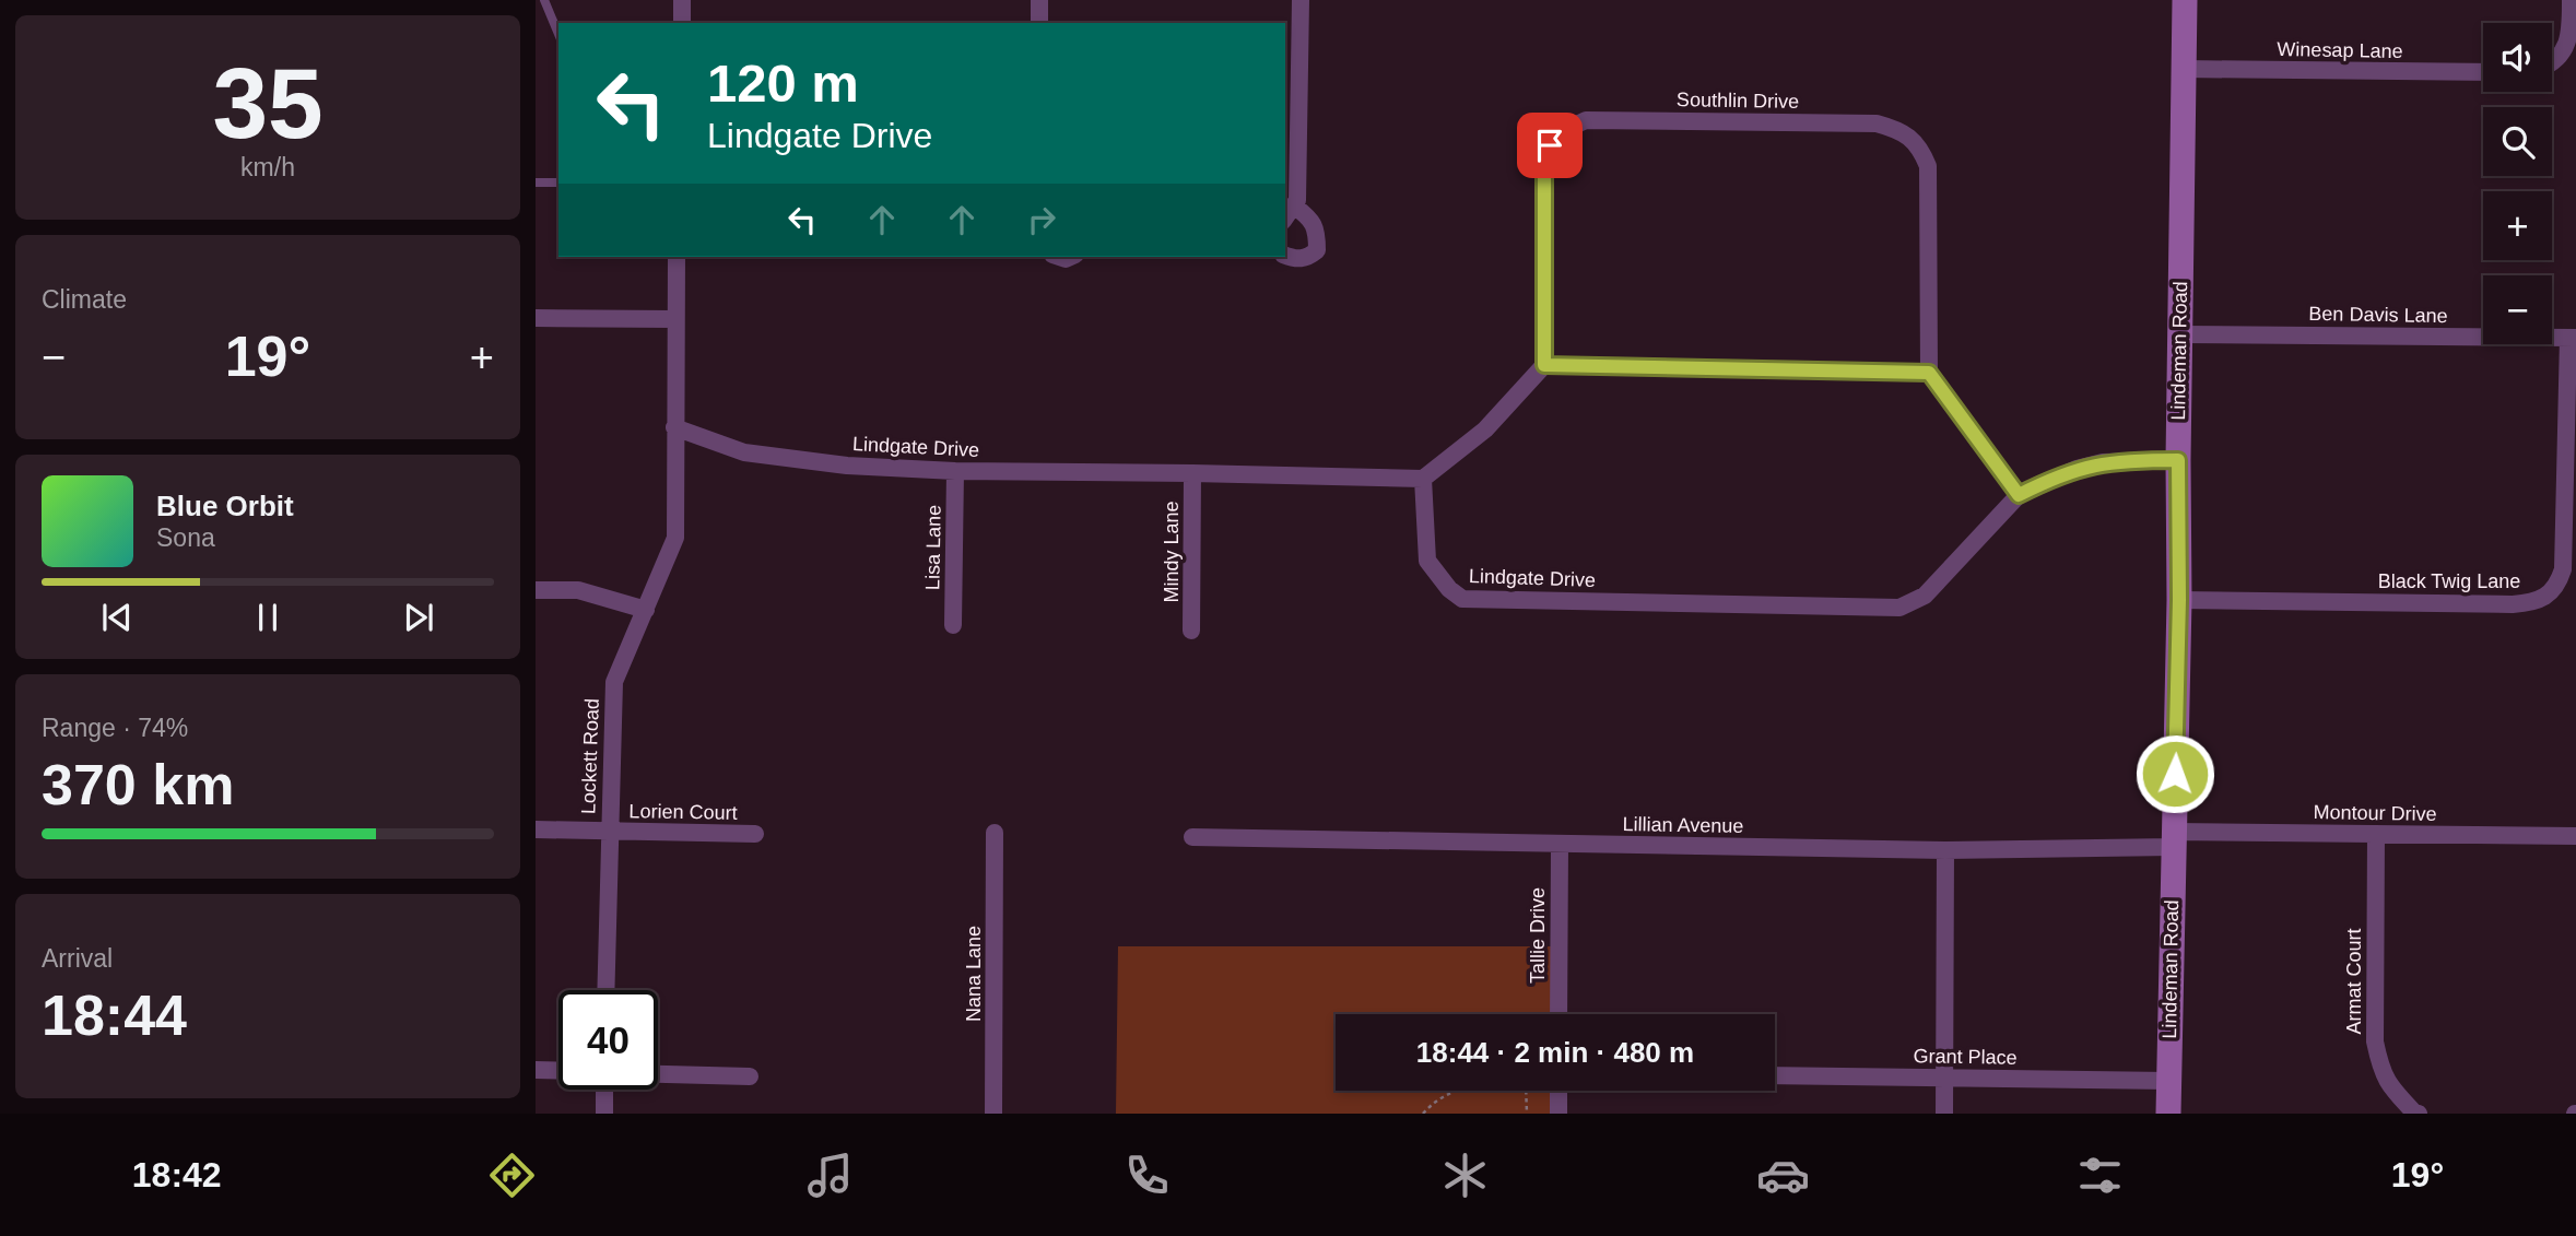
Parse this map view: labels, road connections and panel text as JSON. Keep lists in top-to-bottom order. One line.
{"streets":{"street":["Winesap Lane","Southlin Drive","Ben Davis Lane","Lindeman Road","Lindgate Drive","Lisa Lane","Mindy Lane","Black Twig Lane","Lockett Road","Lorien Court","Montour Drive","Lillian Avenue","Tallie Drive","Nana Lane","Armat Court","Grant Place"]},"crossings":[["Winesap Lane","Lindeman Road"],["Ben Davis Lane","Lindeman Road"],["Ben Davis Lane","Black Twig Lane"],["Lindeman Road","Lindgate Drive"],["Lindeman Road","Black Twig Lane"],["Lindeman Road","Montour Drive"],["Lindeman Road","Lillian Avenue"],["Lindeman Road","Grant Place"],["Lindgate Drive","Lisa Lane"],["Lindgate Drive","Mindy Lane"],["Lindgate Drive","Lockett Road"],["Lockett Road","Lorien Court"],["Montour Drive","Lillian Avenue"],["Montour Drive","Armat Court"],["Lillian Avenue","Tallie Drive"]],"page":{"tile":[["35","km/h"],"Climate",["Range · 74%","370 km"],["Arrival","18:44"]],"map_buttons":["+","−"],"turn":["120 m","Lindgate Drive"],"heat":["−","19°","+"],"song":["Blue Orbit","Sona"],"limit":"40","trip":"18:44 · 2 min · 480 m","tabs":["18:42","19°"]}}
